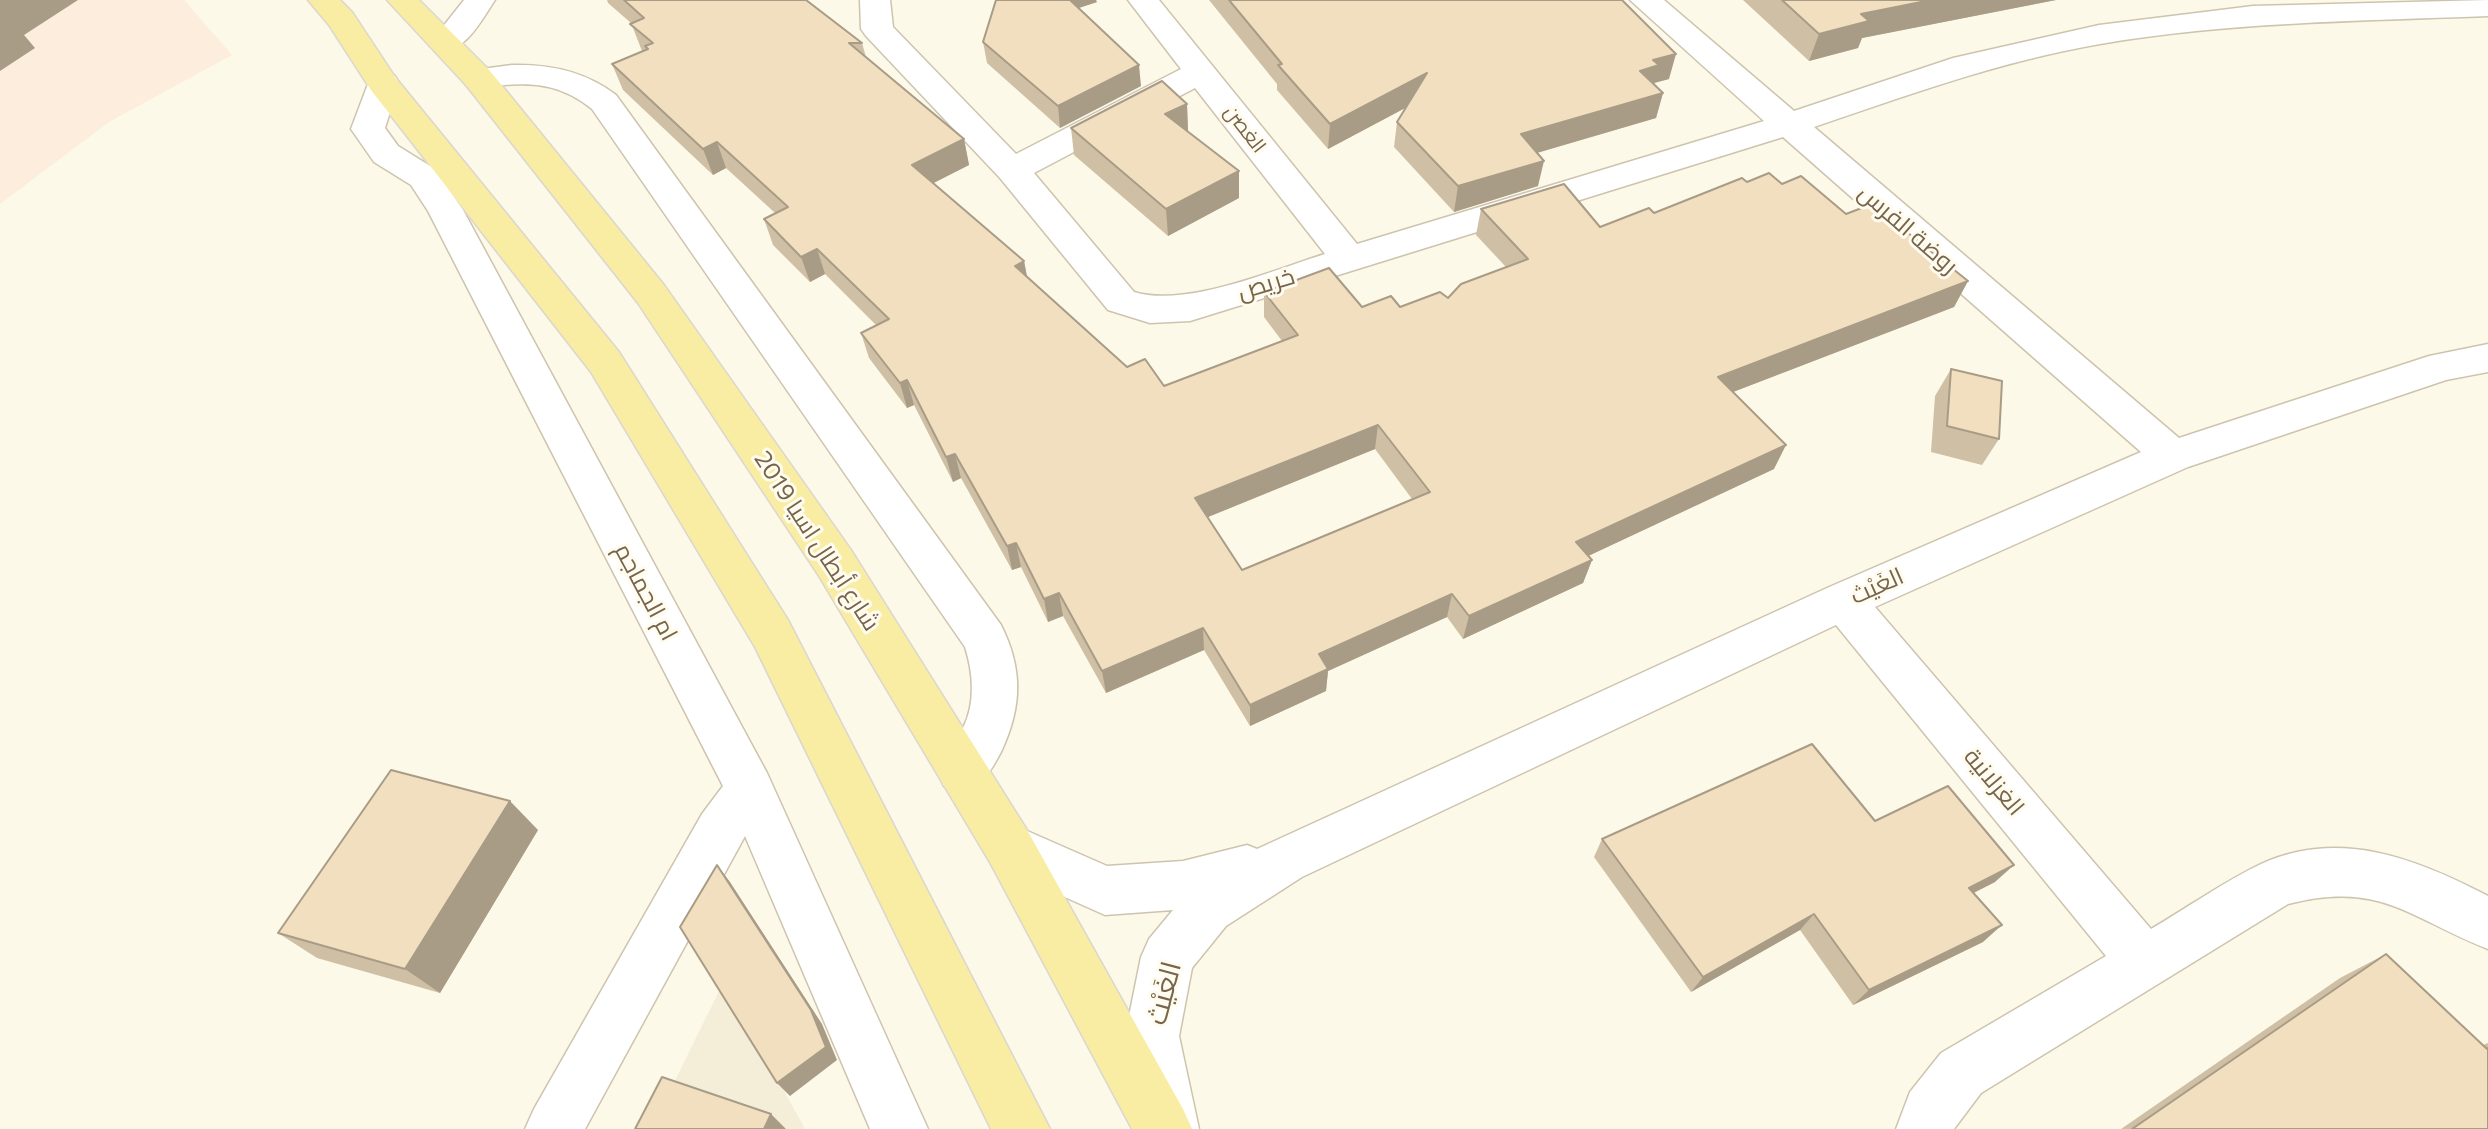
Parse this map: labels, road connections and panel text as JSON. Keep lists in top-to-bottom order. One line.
{"streets":{"main road":["شارع أبطال اسيا 2019"],"street":["الغصن","روضة الفرس","خريص","الغَيْث","ام الجماجم","الغزلانية"]},"crossings":[["الغصن","خريص"],["روضة الفرس","خريص"],["روضة الفرس","الغَيْث"],["شارع أبطال اسيا 2019","الغَيْث"],["الغَيْث","الغزلانية"]]}
